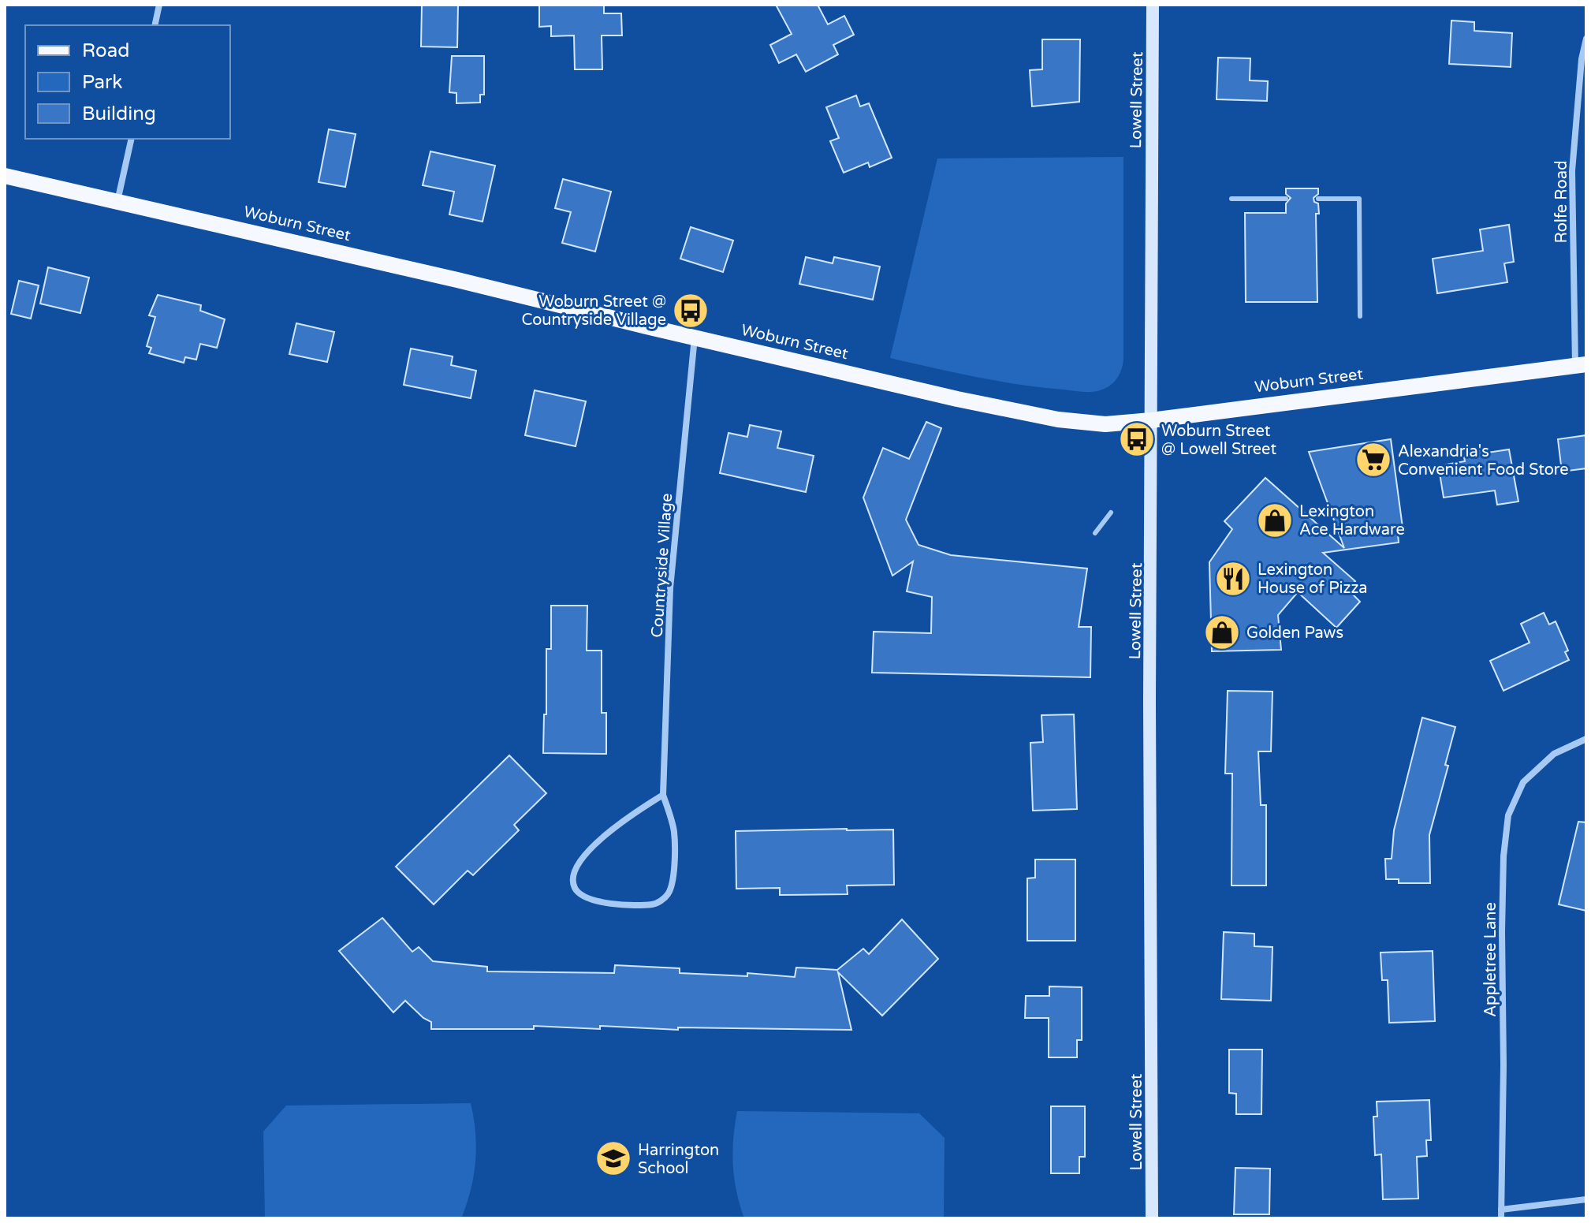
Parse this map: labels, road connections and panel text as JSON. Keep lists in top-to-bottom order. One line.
{"streets":{"main road":["Lowell Street","Woburn Street"],"street":["Rolfe Road","Countryside Village","Appletree Lane"]},"crossings":[["Lowell Street","Woburn Street"],["Rolfe Road","Woburn Street"],["Woburn Street","Countryside Village"]],"places":{"bus stop":["Woburn Street @ Countryside Village","Woburn Street @ Lowell Street"],"supermarket":["Alexandria's Convenient Food Store"],"shop":["Lexington Ace Hardware","Golden Paws"],"restaurant":["Lexington House of Pizza"],"school or university":["Harrington School"]},"legend":["Road","Park","Building"]}
